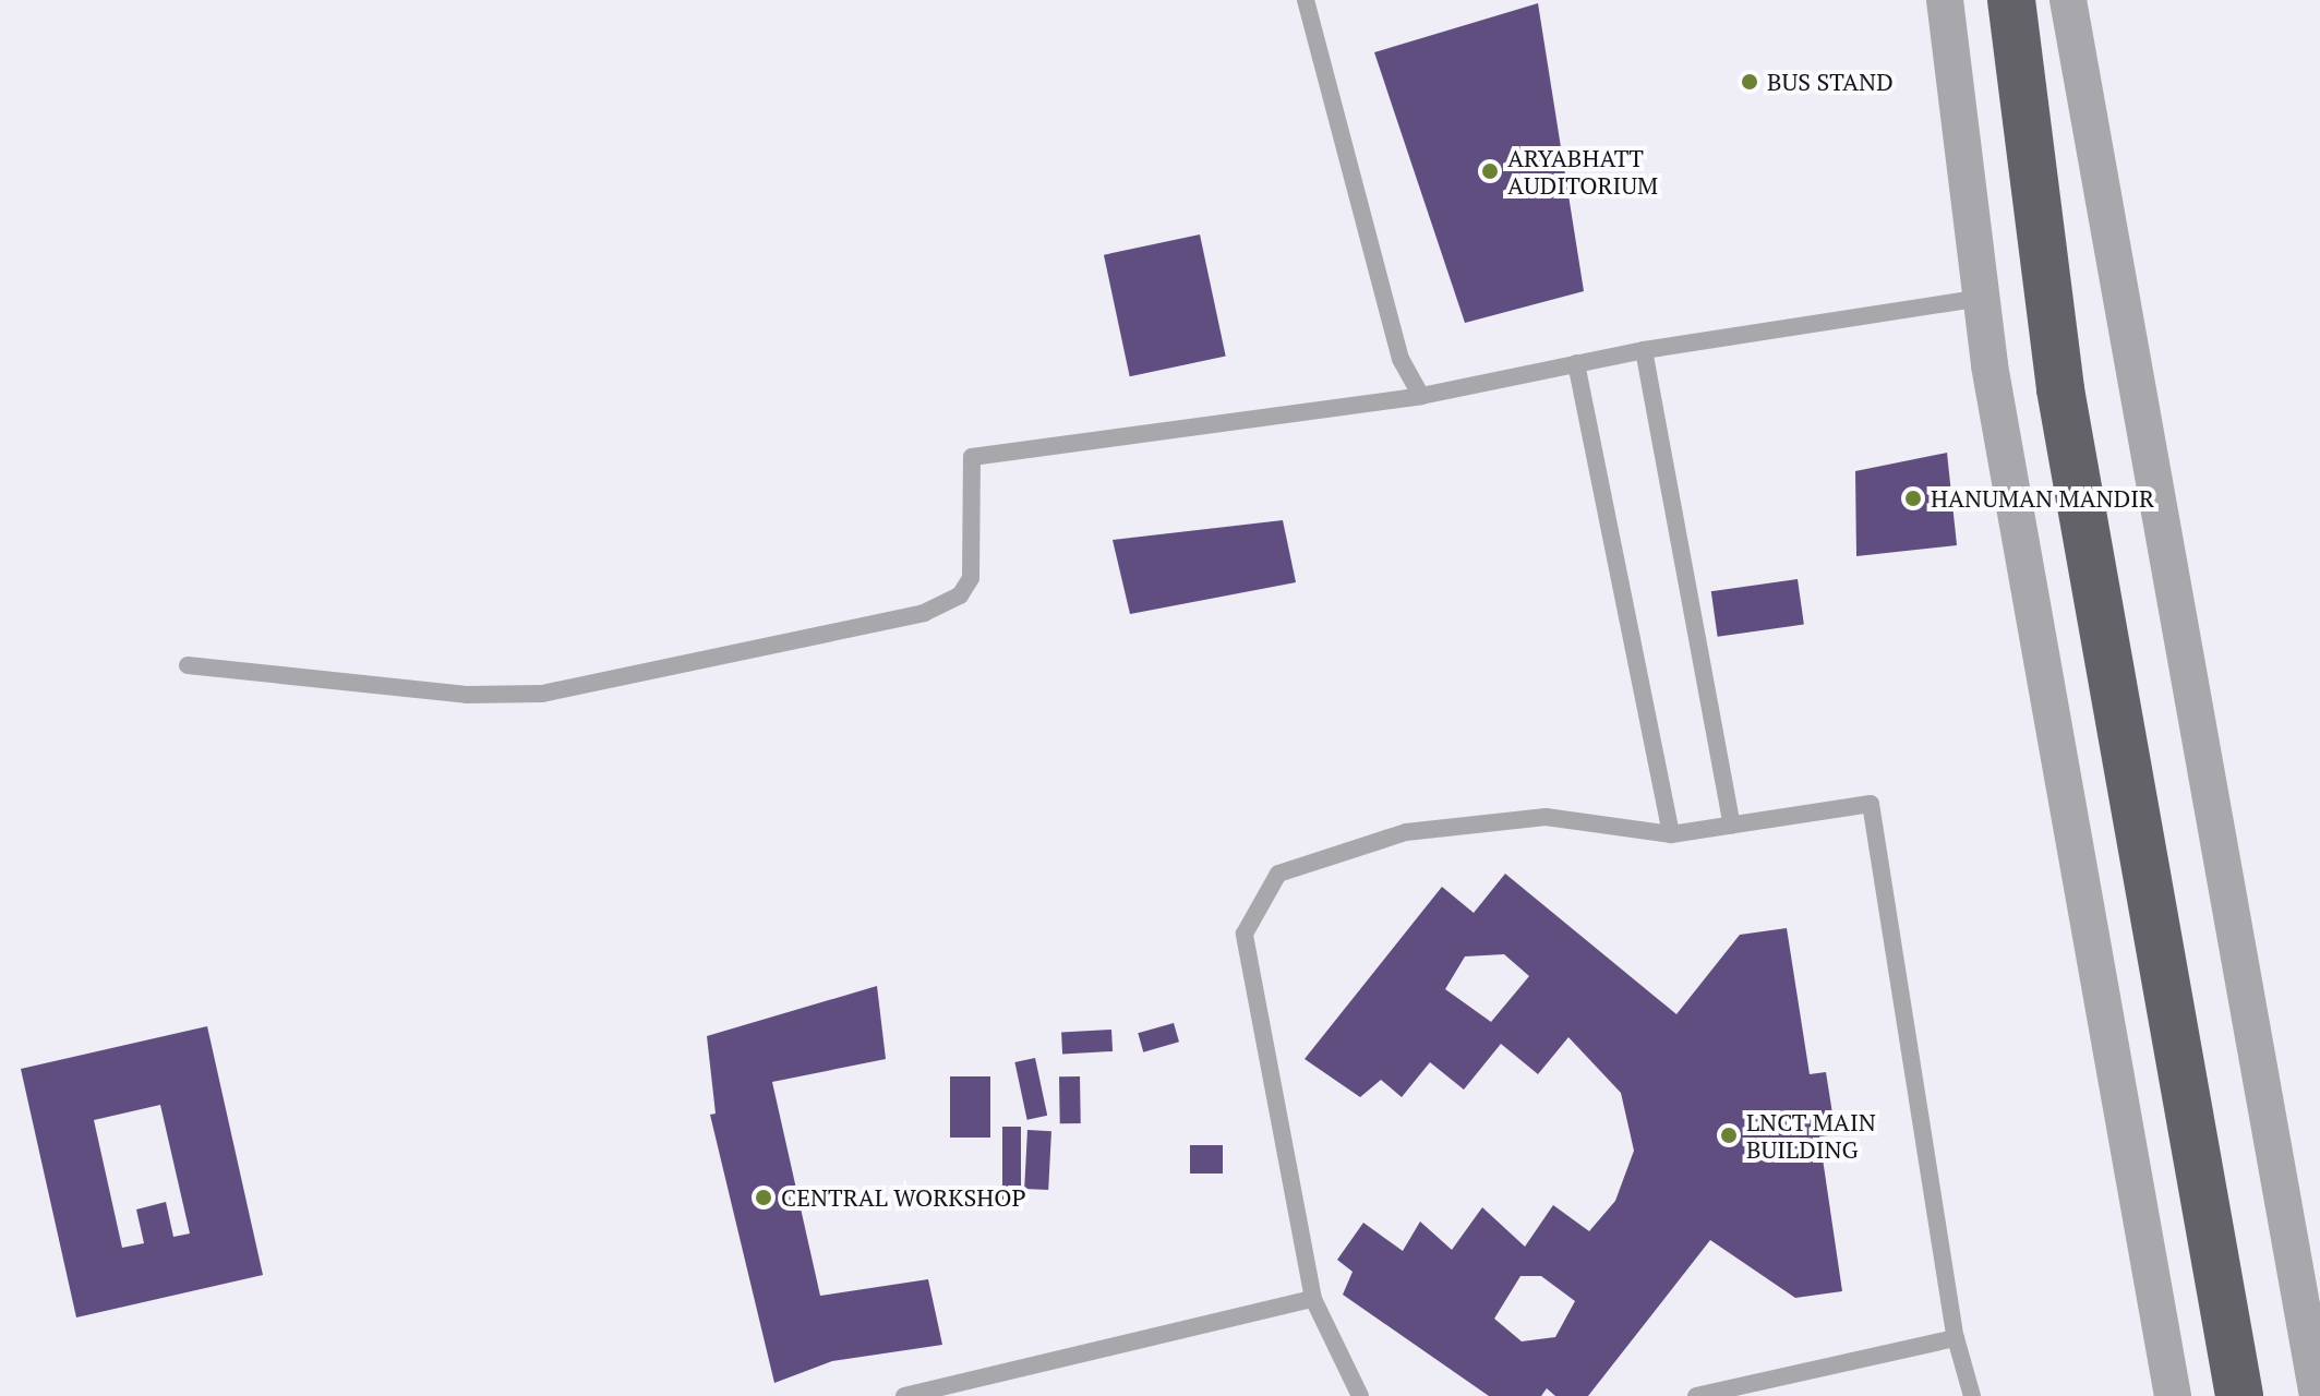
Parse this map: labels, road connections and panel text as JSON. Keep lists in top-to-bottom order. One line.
{"places":["BUS STAND","ARYABHATT AUDITORIUM","HANUMAN MANDIR","LNCT MAIN BUILDING","CENTRAL WORKSHOP"]}
